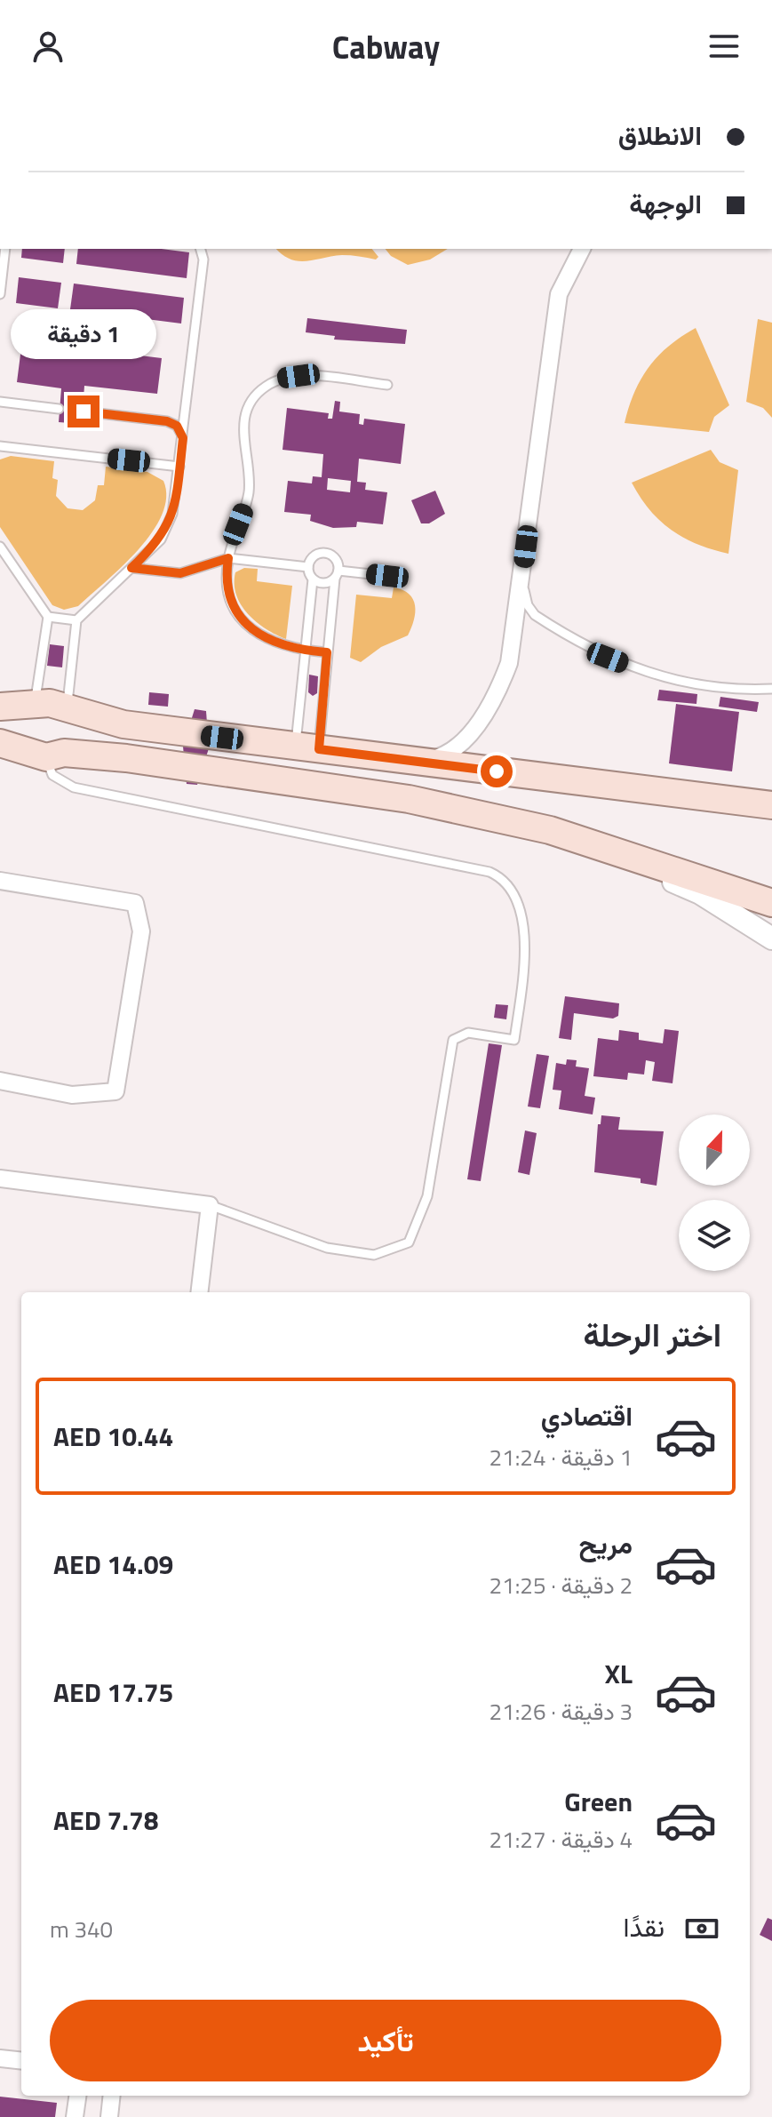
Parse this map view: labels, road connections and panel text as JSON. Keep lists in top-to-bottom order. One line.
{"north":"top","page":{"header":"Cabway","banner":["الانطلاق","الوجهة"],"bubble":"1 دقيقة","heading":"اختر الرحلة","list":[{"name":"اقتصادي","note":"1 دقيقة · 21:24","value":"AED 10.44"},{"name":"مريح","note":"2 دقيقة · 21:25","value":"AED 14.09"},{"name":"XL","note":"3 دقيقة · 21:26","value":"AED 17.75"},{"name":"Green","note":"4 دقيقة · 21:27","value":"AED 7.78"}],"pay":["نقدًا","340 m"],"buttons":"تأكيد"}}
